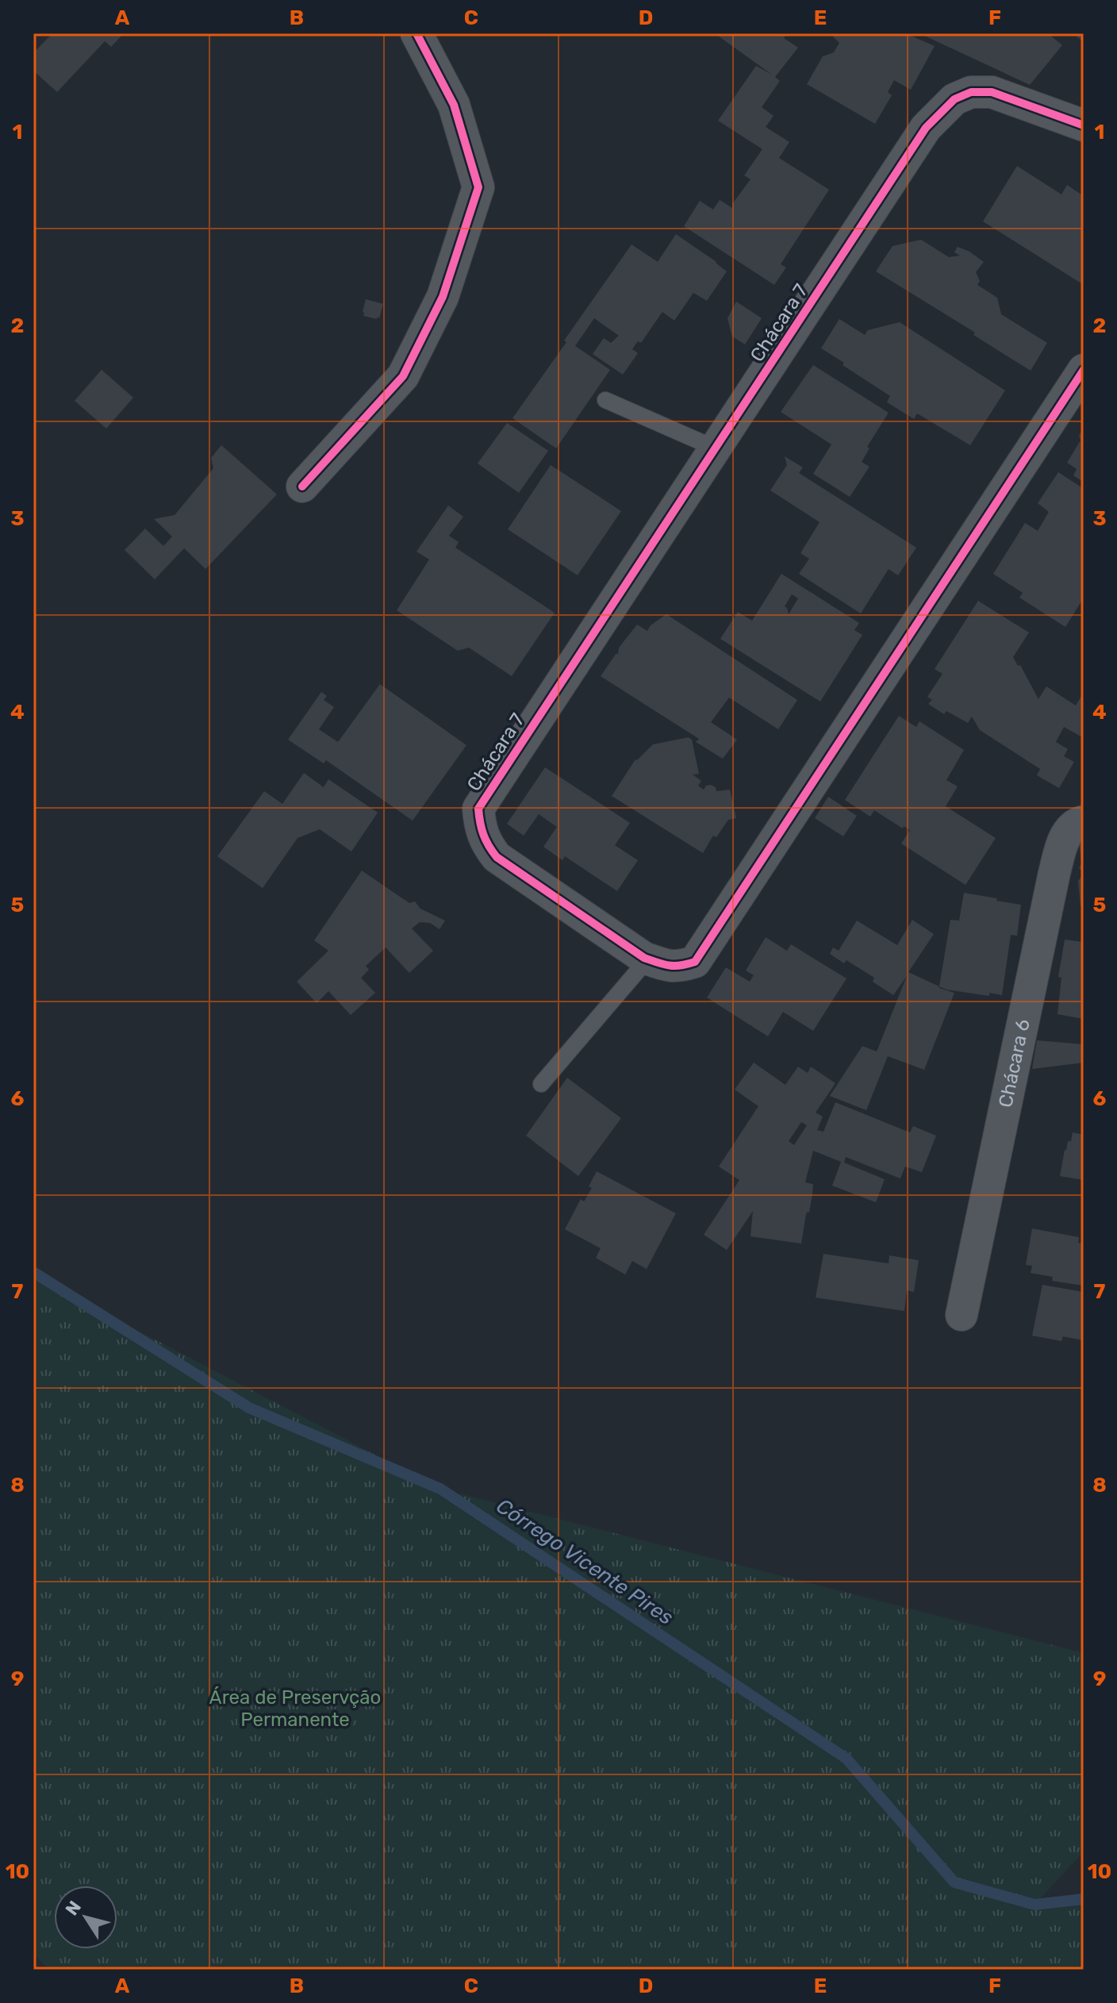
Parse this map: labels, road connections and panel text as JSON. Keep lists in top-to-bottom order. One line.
{"streets":{"street":["Chácara 7","Chácara 6"]},"water":["Córrego Vicente Pires"],"parks":["Área de Preservção Permanente"],"north":"top left","grid":{"columns":["A","B","C","D","E","F"],"rows":["1","2","3","4","5","6","7","8","9","10"]}}
